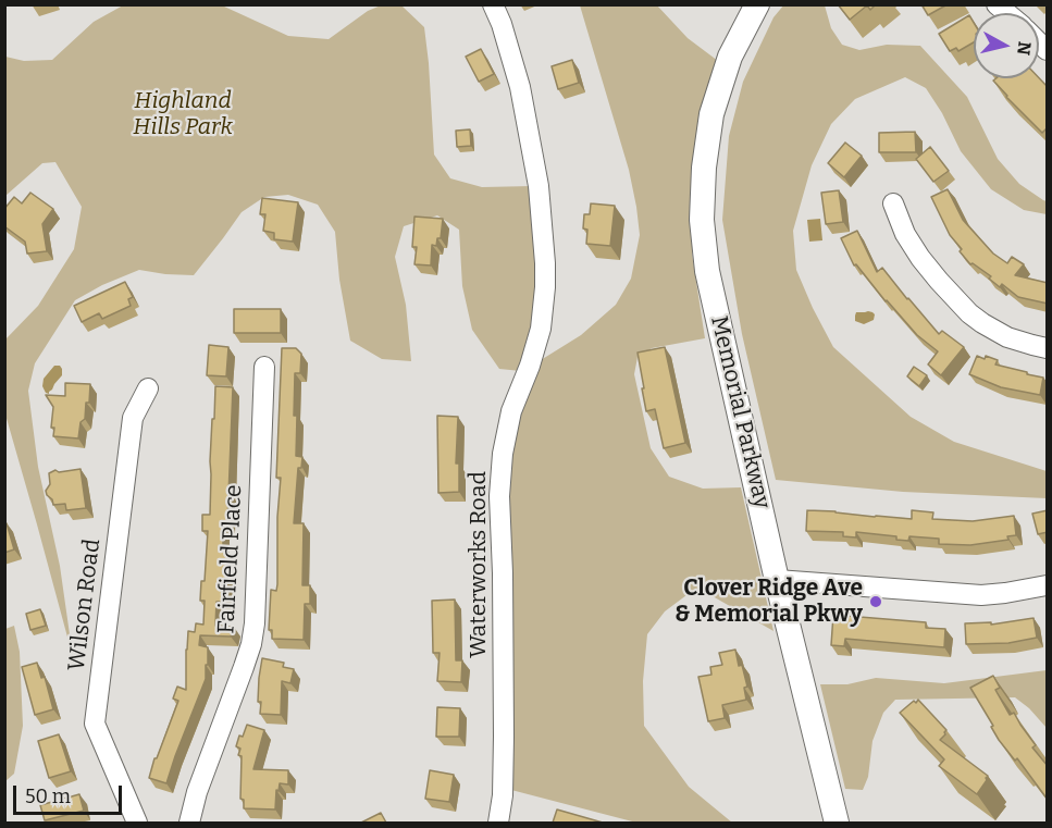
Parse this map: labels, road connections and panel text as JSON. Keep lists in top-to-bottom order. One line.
{"streets":{"main road":["Memorial Parkway"],"street":["Fairfield Place","Waterworks Road","Wilson Road"]},"parks":["Highland Hills Park"],"places":["Clover Ridge Ave & Memorial Pkwy"],"scale_bar":"50 m","north":"right"}
